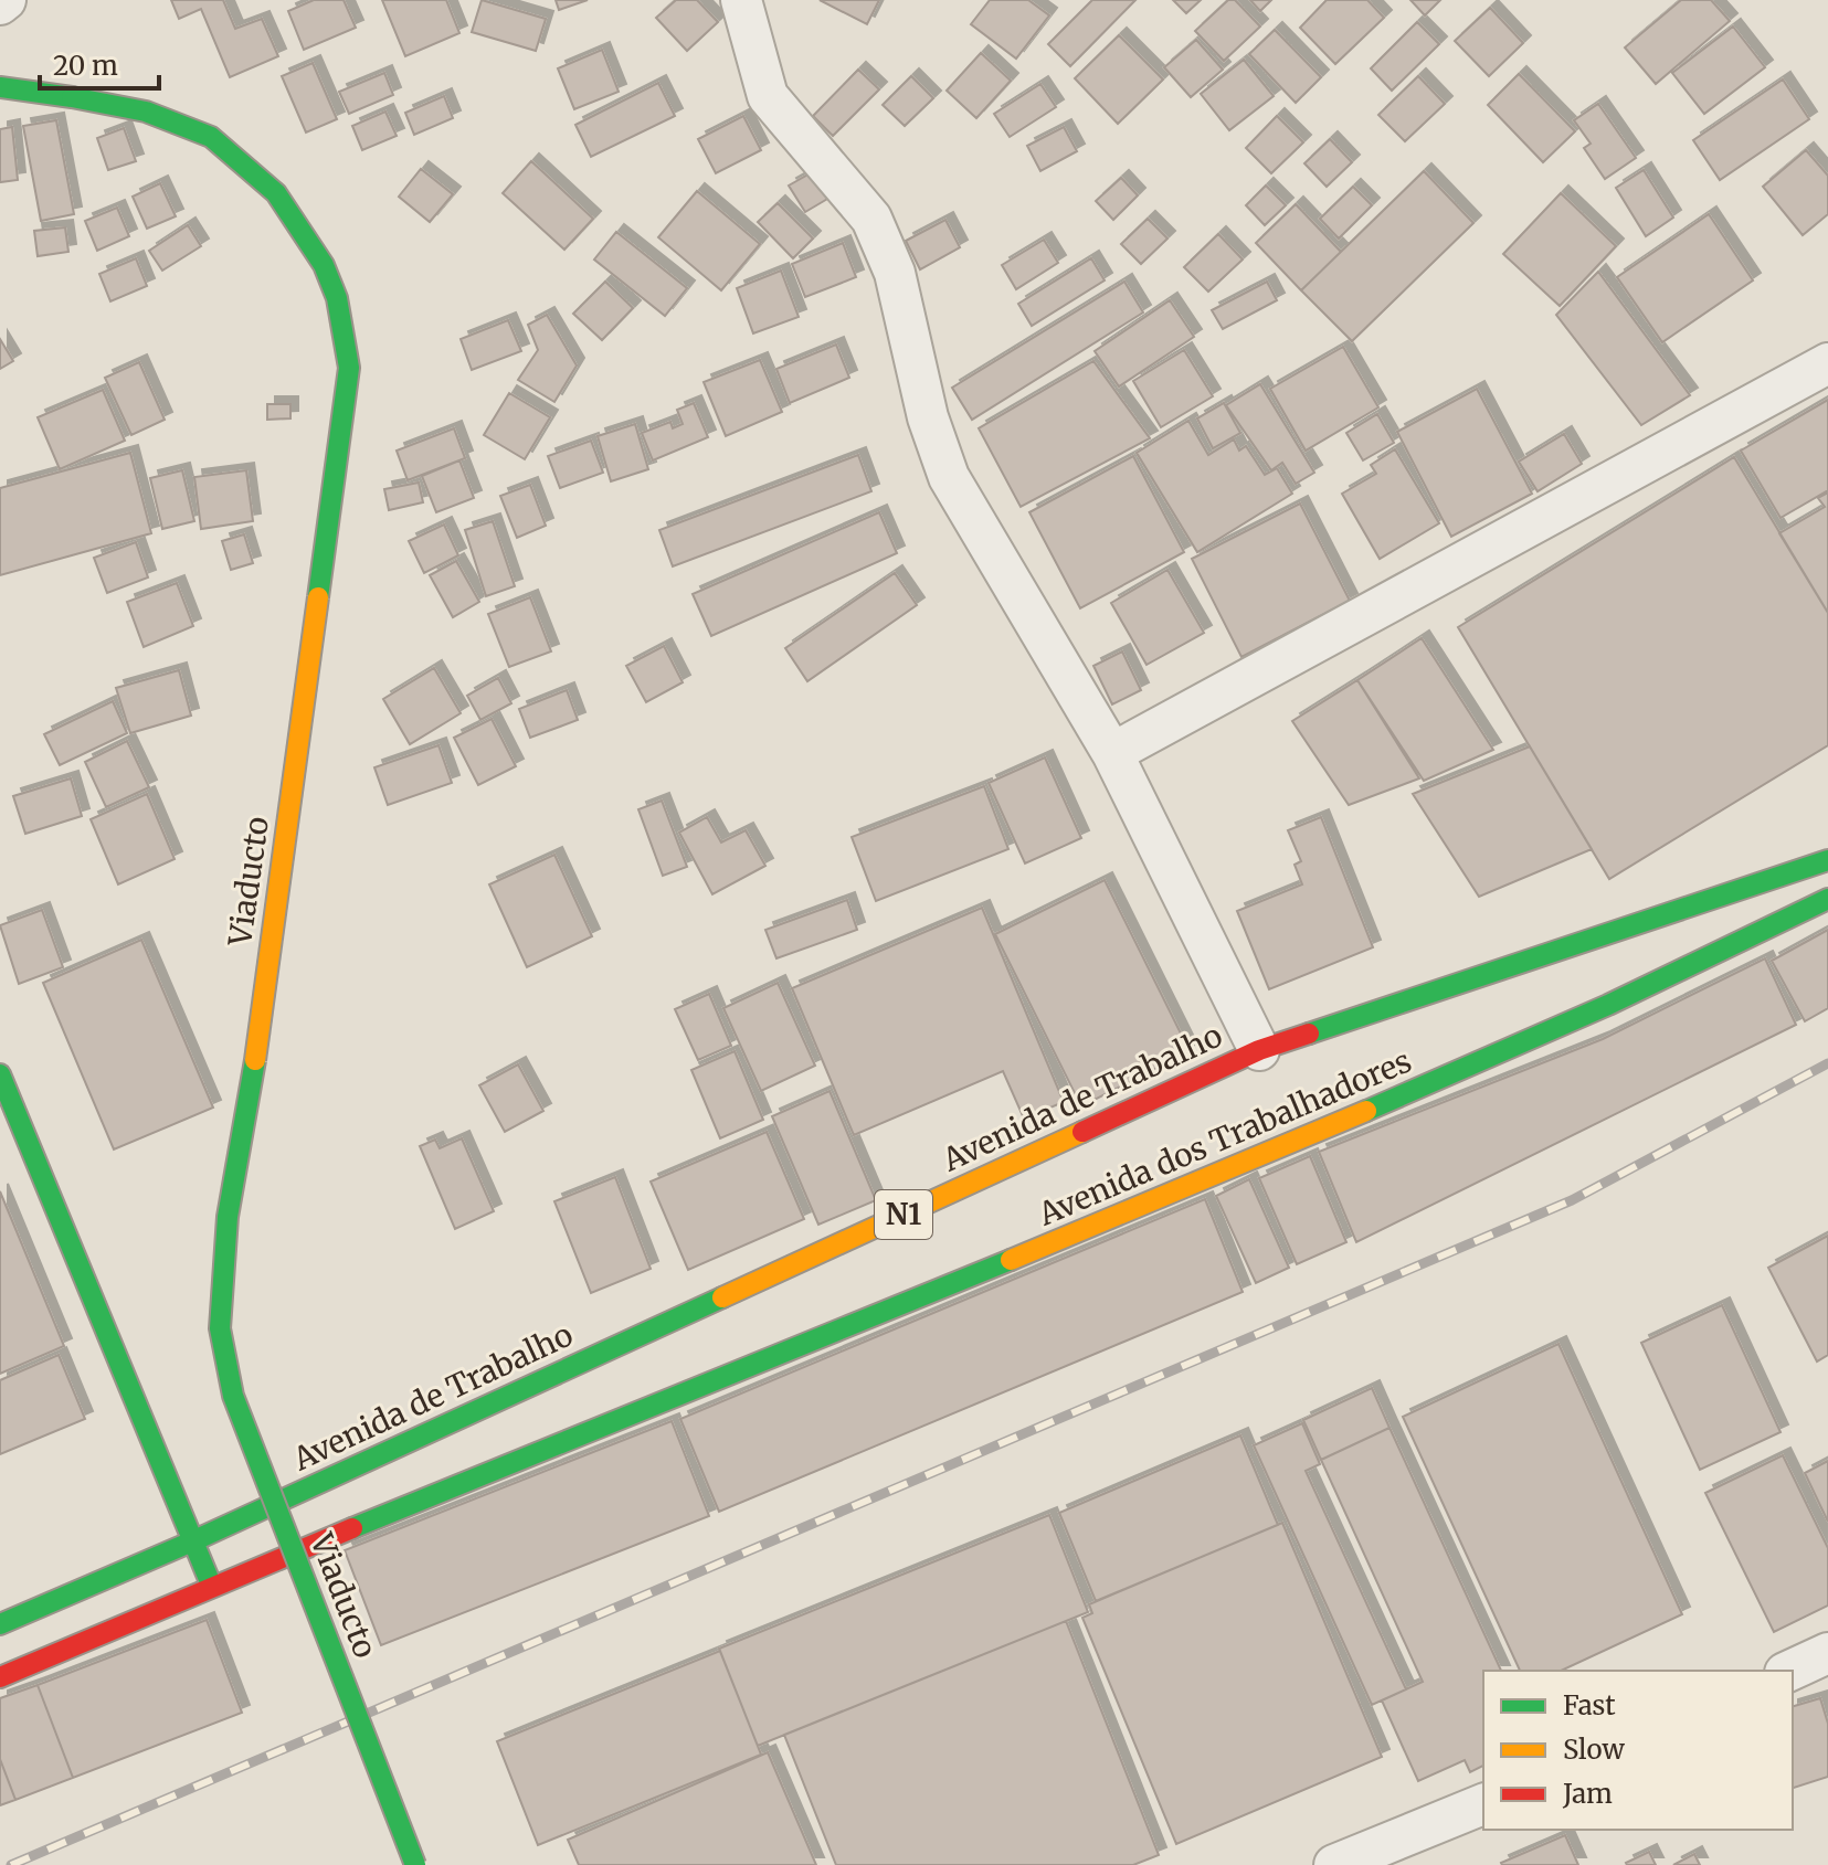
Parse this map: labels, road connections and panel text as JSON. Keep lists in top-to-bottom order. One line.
{"streets":{"main road":["Viaducto","Avenida de Trabalho","Avenida dos Trabalhadores","N1"]},"legend":["Fast","Slow","Jam"],"scale_bar":"20 m"}
